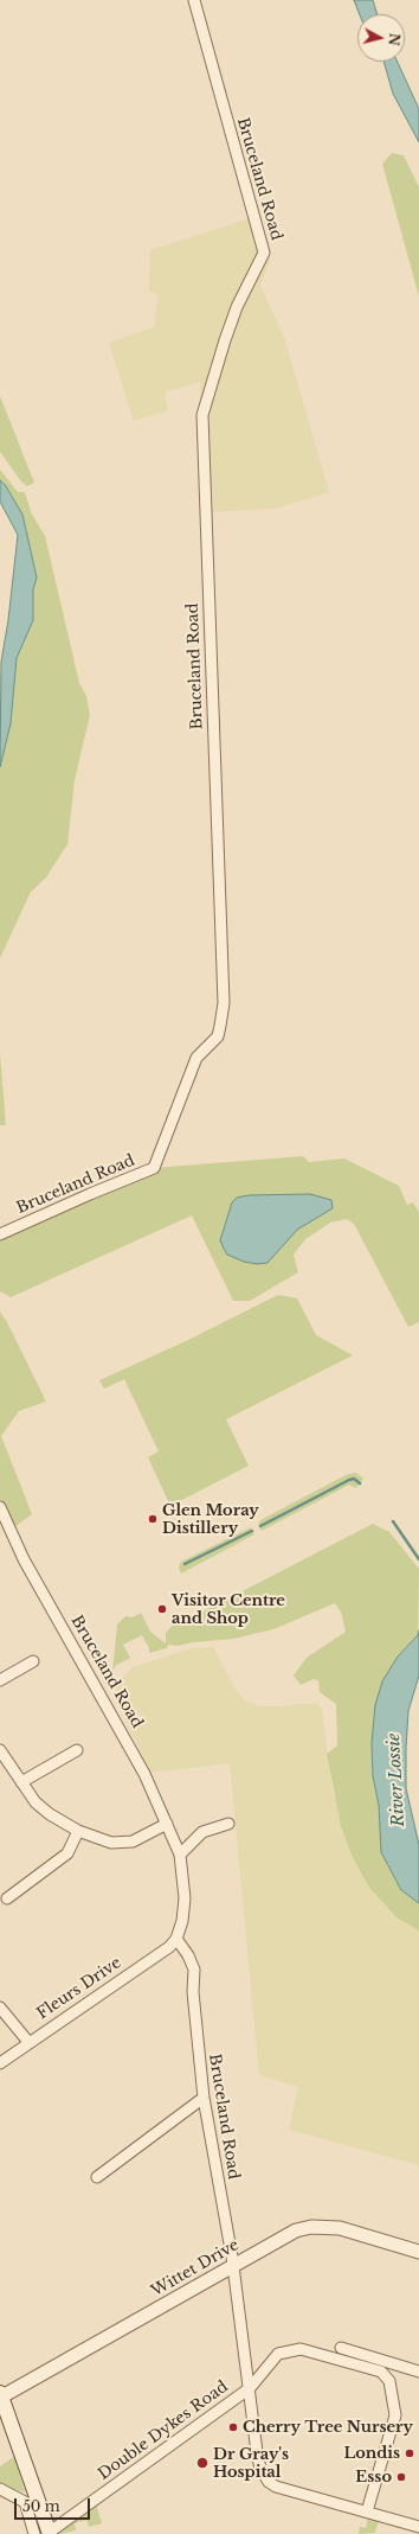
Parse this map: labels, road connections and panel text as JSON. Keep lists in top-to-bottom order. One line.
{"streets":{"street":["Bruceland Road","Fleurs Drive","Wittet Drive","Double Dykes Road"]},"crossings":[["Bruceland Road","Fleurs Drive"],["Bruceland Road","Wittet Drive"],["Bruceland Road","Double Dykes Road"]],"water":["River Lossie"],"places":["Glen Moray Distillery","Visitor Centre and Shop","Cherry Tree Nursery","Londis","Dr Gray's Hospital","Esso"],"scale_bar":"50 m","north":"right"}
